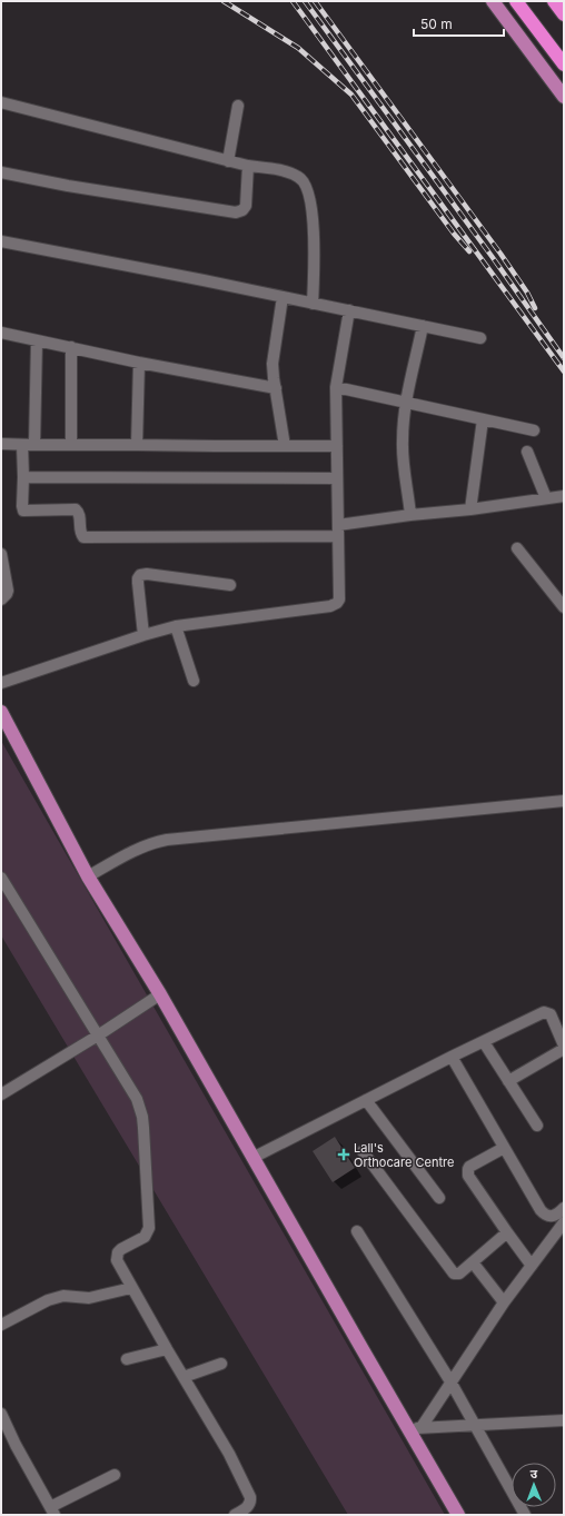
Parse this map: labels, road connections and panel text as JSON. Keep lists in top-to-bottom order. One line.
{"places":{"health":["Lall's Orthocare Centre"]},"scale_bar":"50 m","north":"top"}
